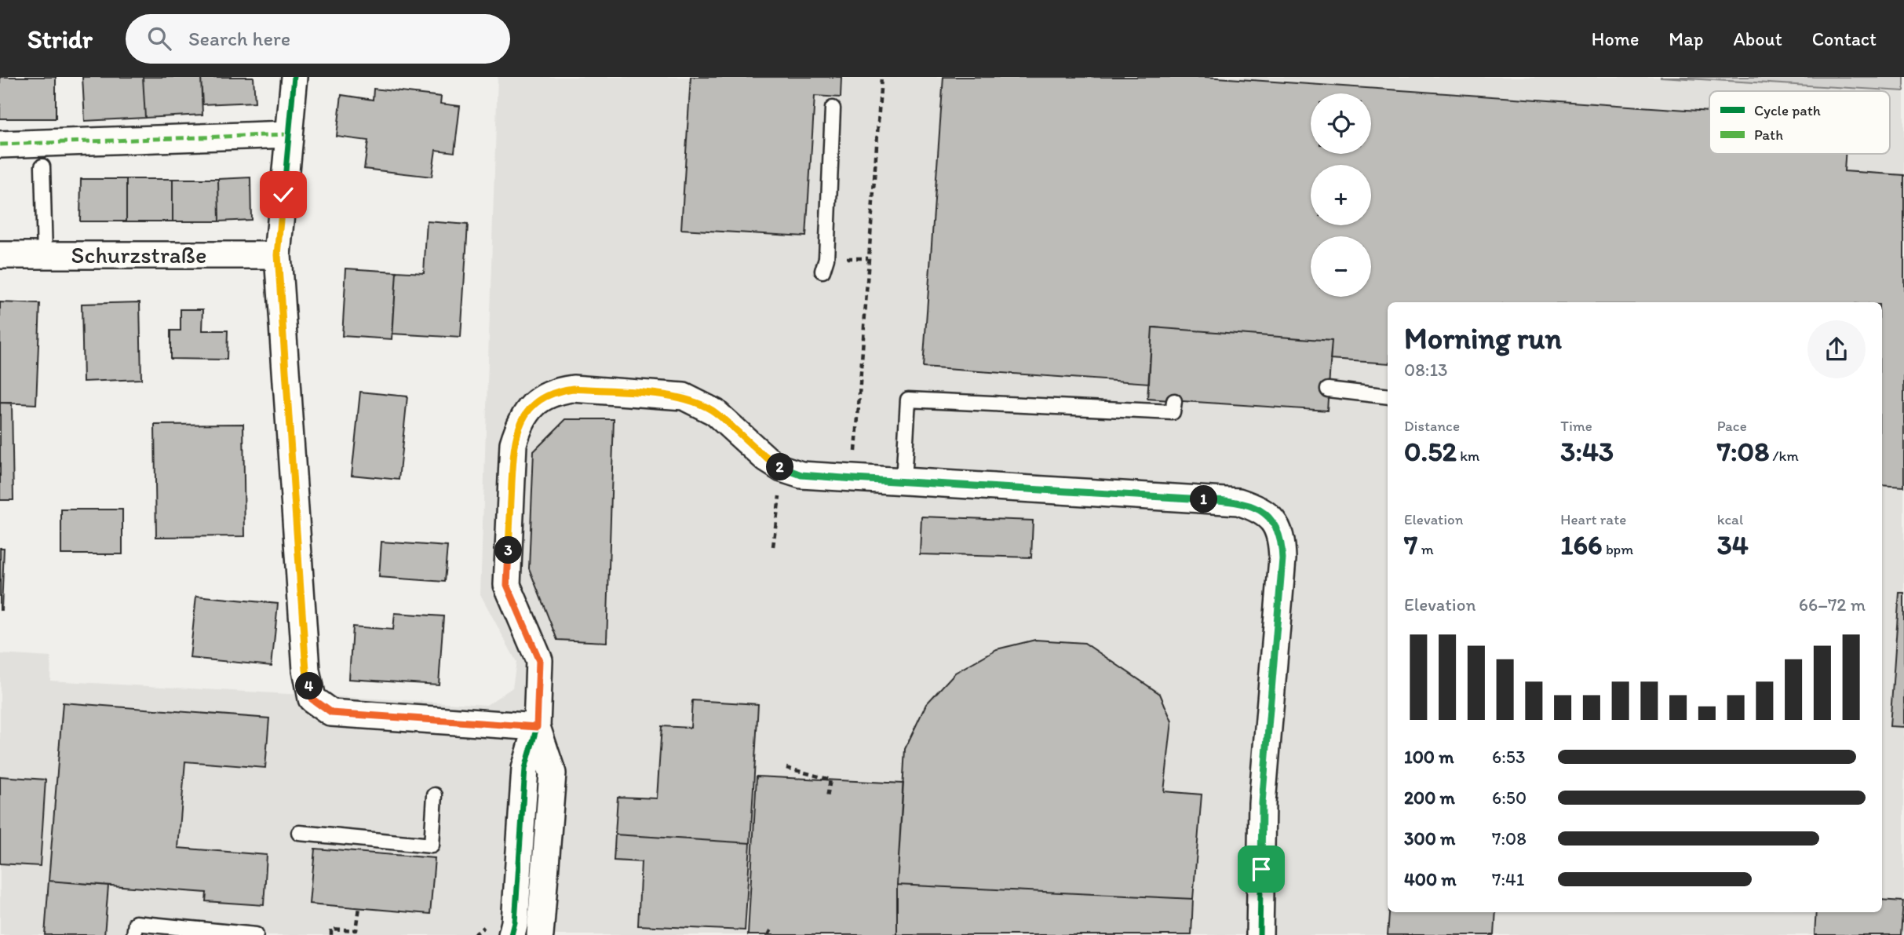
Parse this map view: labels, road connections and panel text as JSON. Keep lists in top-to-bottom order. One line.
{"streets":{"street":["Schurzstraße"]},"legend":["Cycle path","Path"],"page":{"header":"Stridr","search":"Search here","nav":["Home","Map","About","Contact"],"map_buttons":["+","−"],"heading":["Morning run","08:13"],"stats":[["Distance","0.52 km"],["Time","3:43"],["Pace","7:08 /km"],["Elevation","7 m"],["Heart rate","166 bpm"],["kcal","34"]],"pins":["2","1","3","4"],"chart":["Elevation","66–72 m"],"list":[{"name":"100 m","note":"6:53"},{"name":"200 m","note":"6:50"},{"name":"300 m","note":"7:08"},{"name":"400 m","note":"7:41"}]}}
